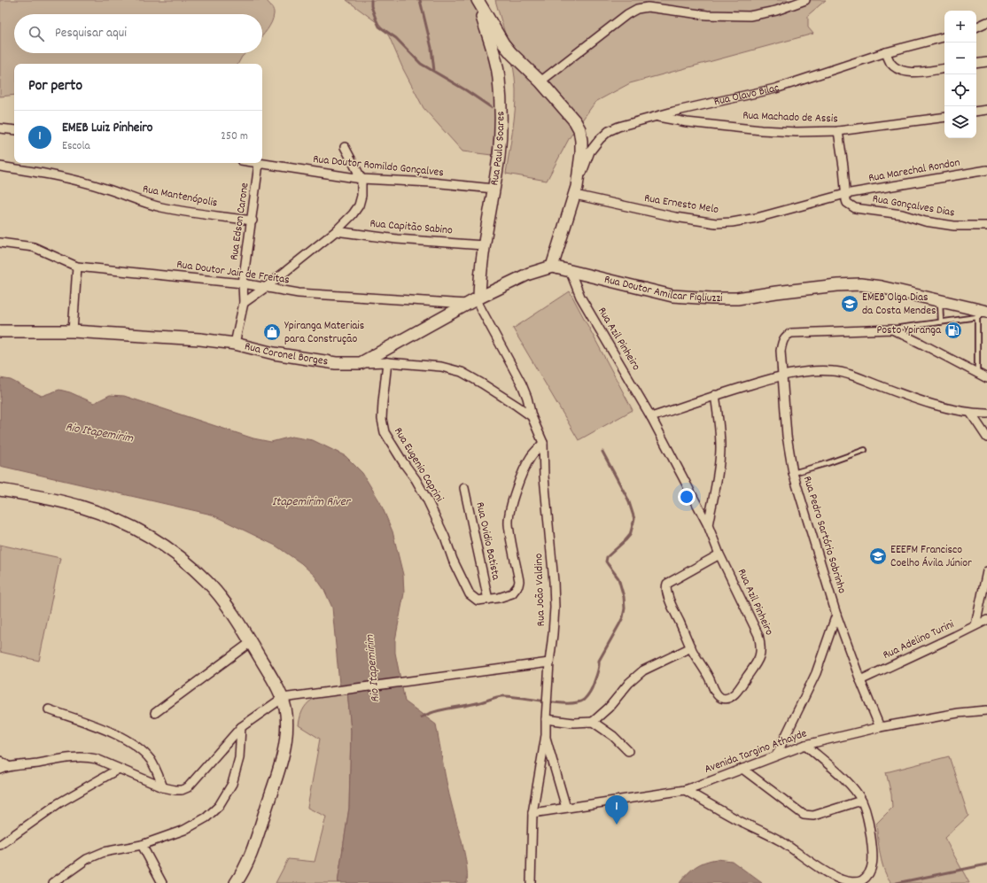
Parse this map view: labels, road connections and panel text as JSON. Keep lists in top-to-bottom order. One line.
{"streets":{"street":["Rua Olavo Bilac","Rua Machado de Assis","Rua Paulo Soares","Rua Doutor Romildo Gonçalves","Rua Marechal Rondon","Rua Mantenópolis","Rua Ernesto Melo","Rua Gonçalves Dias","Rua Edson Carone","Rua Capitão Sabino","Rua Doutor Jair de Freitas","Rua Doutor Amilcar Figliuzzi","Rua Azil Pinheiro","Rua Coronel Borges","Rua Eugenio Caprini","Rua Pedro Sartório Sobrinho","Rua Ovidio Batista","Rua João Valdino","Rua Adelino Turini","Avenida Targino Athayde"]},"crossings":[["Rua Olavo Bilac","Rua Machado de Assis"],["Rua Olavo Bilac","Rua Paulo Soares"],["Rua Olavo Bilac","Rua Ernesto Melo"],["Rua Olavo Bilac","Rua Doutor Amilcar Figliuzzi"],["Rua Paulo Soares","Rua Doutor Romildo Gonçalves"],["Rua Paulo Soares","Rua Capitão Sabino"],["Rua Paulo Soares","Rua Doutor Jair de Freitas"],["Rua Doutor Romildo Gonçalves","Rua Edson Carone"],["Rua Marechal Rondon","Rua Ernesto Melo"],["Rua Marechal Rondon","Rua Gonçalves Dias"],["Rua Mantenópolis","Rua Edson Carone"],["Rua Ernesto Melo","Rua Gonçalves Dias"],["Rua Edson Carone","Rua Doutor Jair de Freitas"],["Rua Edson Carone","Rua Coronel Borges"],["Rua Doutor Amilcar Figliuzzi","Rua Azil Pinheiro"],["Rua Coronel Borges","Rua Eugenio Caprini"],["Rua Eugenio Caprini","Rua Ovidio Batista"],["Rua Pedro Sartório Sobrinho","Rua Adelino Turini"],["Rua Pedro Sartório Sobrinho","Avenida Targino Athayde"],["Rua João Valdino","Avenida Targino Athayde"]],"water":["Rio Itapemirim","Itapemirim River"],"places":{"school or university":["EMEB Olga Dias da Costa Mendes","EEEFM Francisco Coelho Ávila Júnior"],"fuel station":["Posto Ypiranga"],"shop":["Ypiranga Materiais para Construção"]},"page":{"map_buttons":["+","−"],"search":"Pesquisar aqui","heading":"Por perto","list":[{"mark":"1","name":"EMEB Luiz Pinheiro","note":"Escola","value":"250 m"}],"pins":"1"}}
